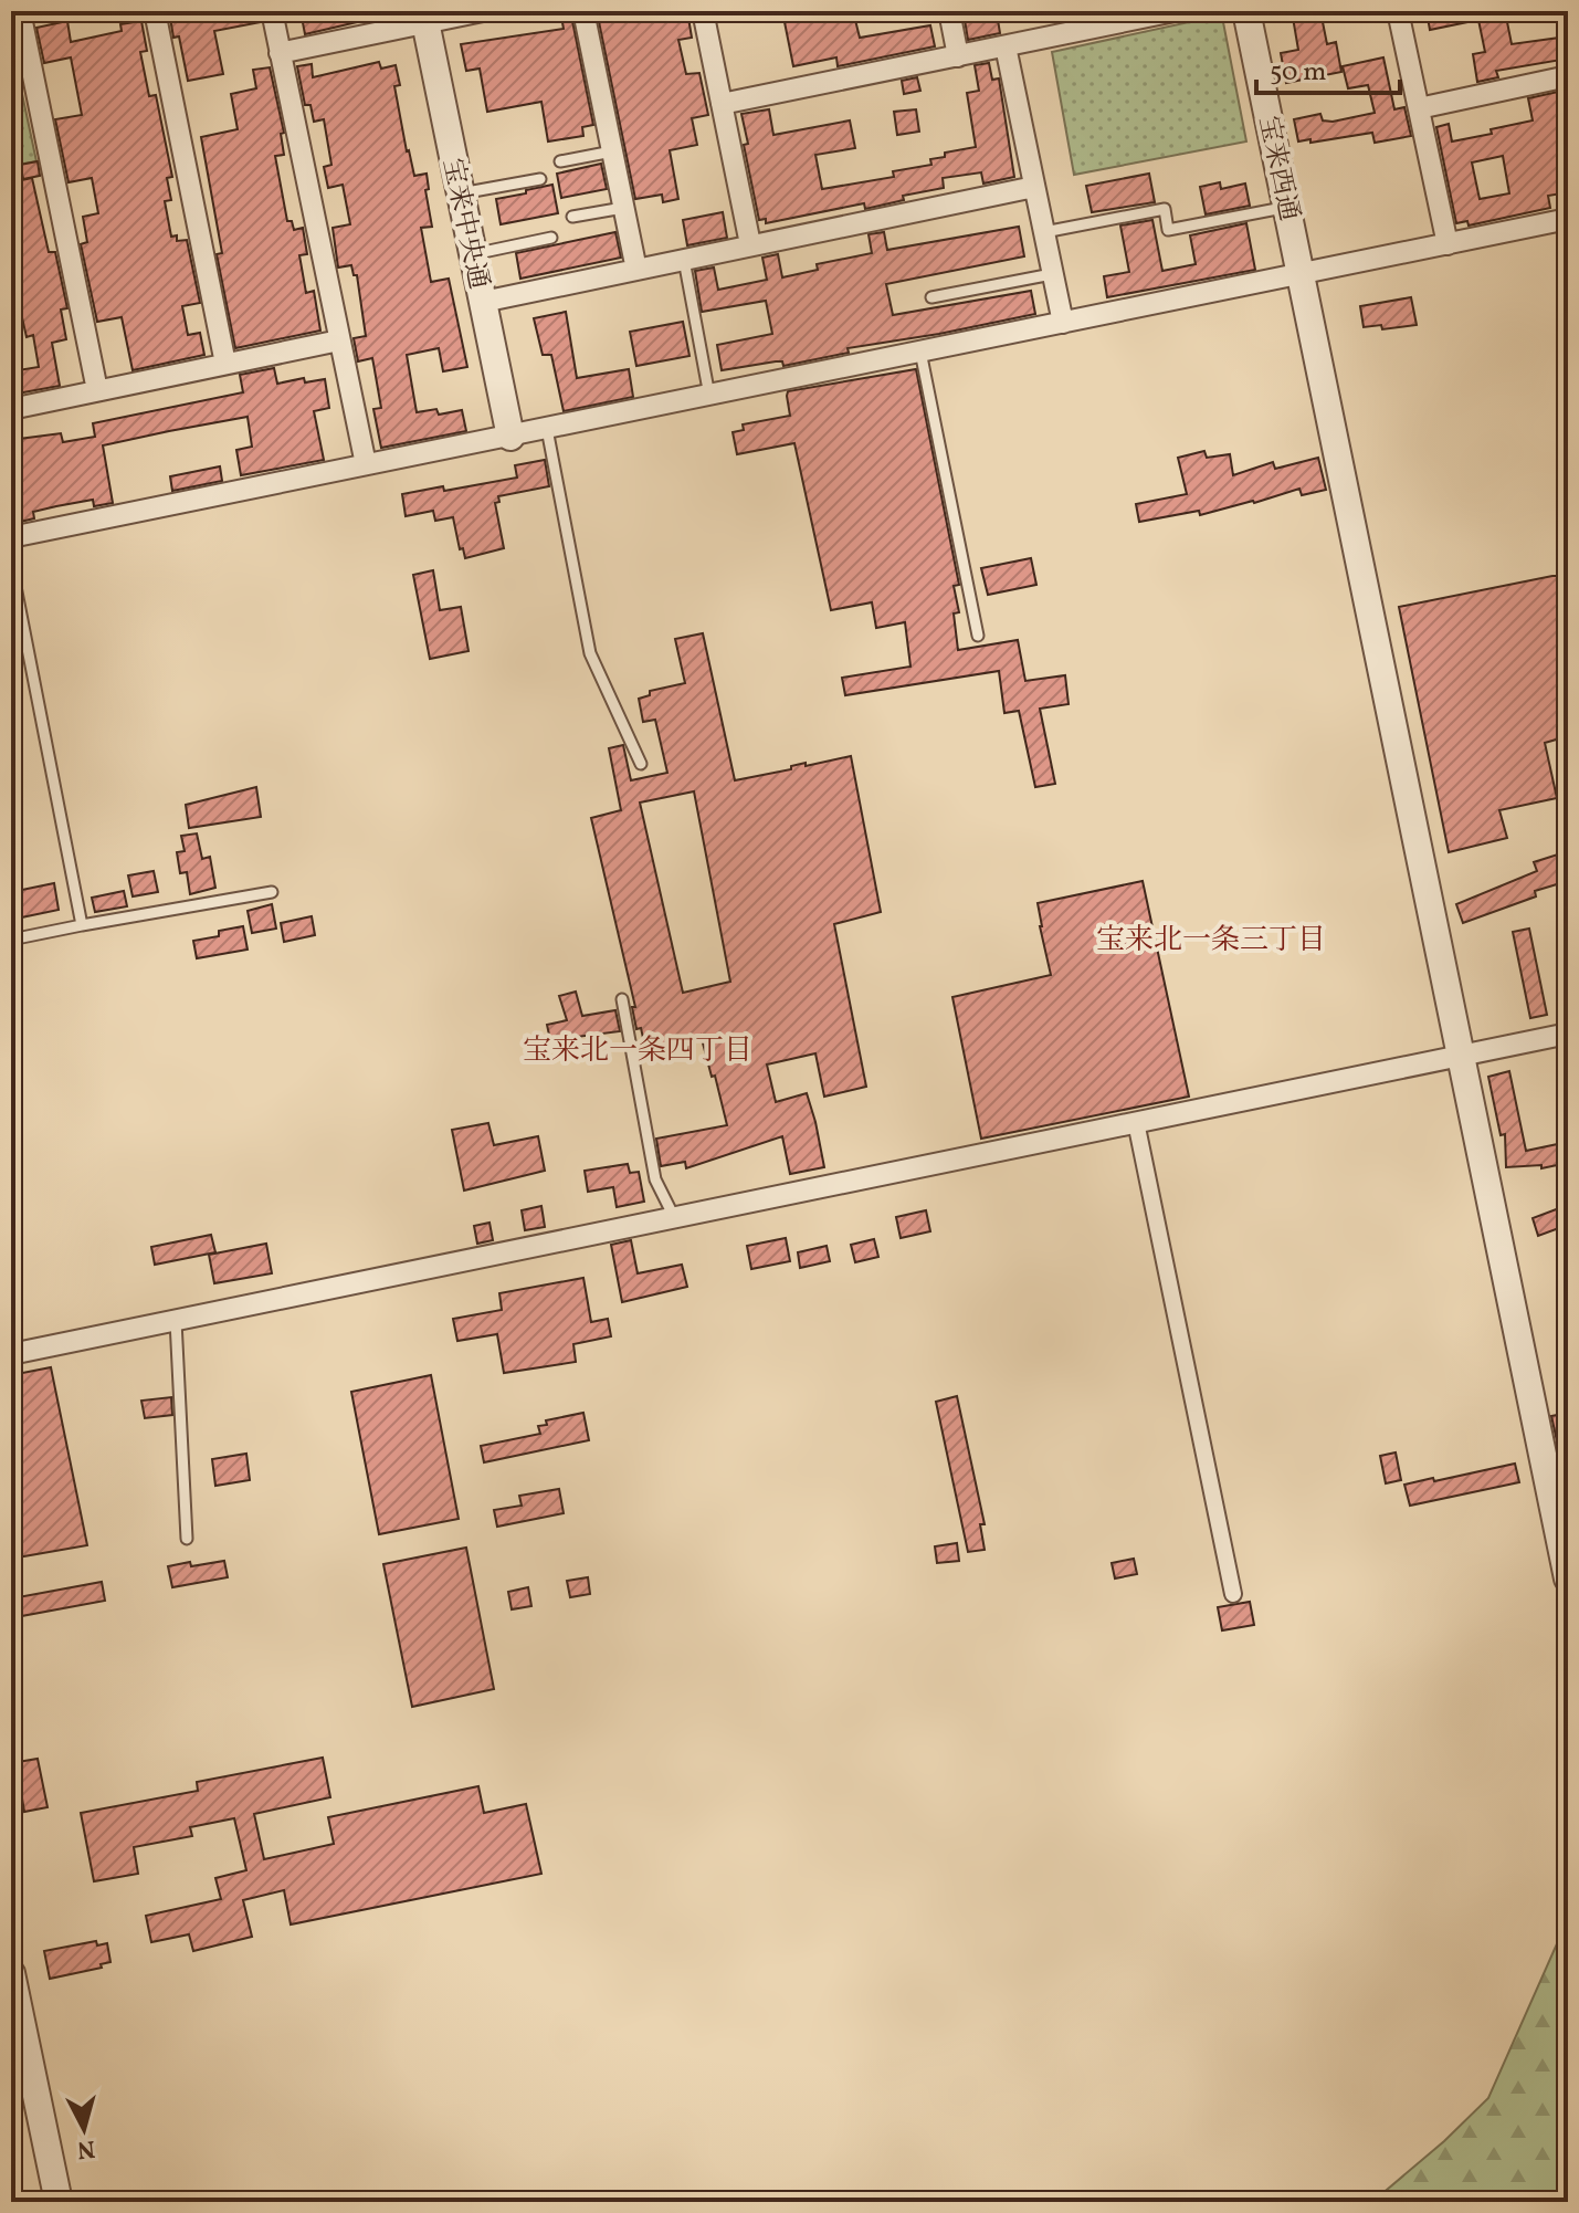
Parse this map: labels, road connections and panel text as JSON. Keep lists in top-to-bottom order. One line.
{"streets":{"street":["宝来西通","宝来中央通"]},"districts":["宝来北一条三丁目","宝来北一条四丁目"],"scale_bar":"50 m","north":"bottom"}
